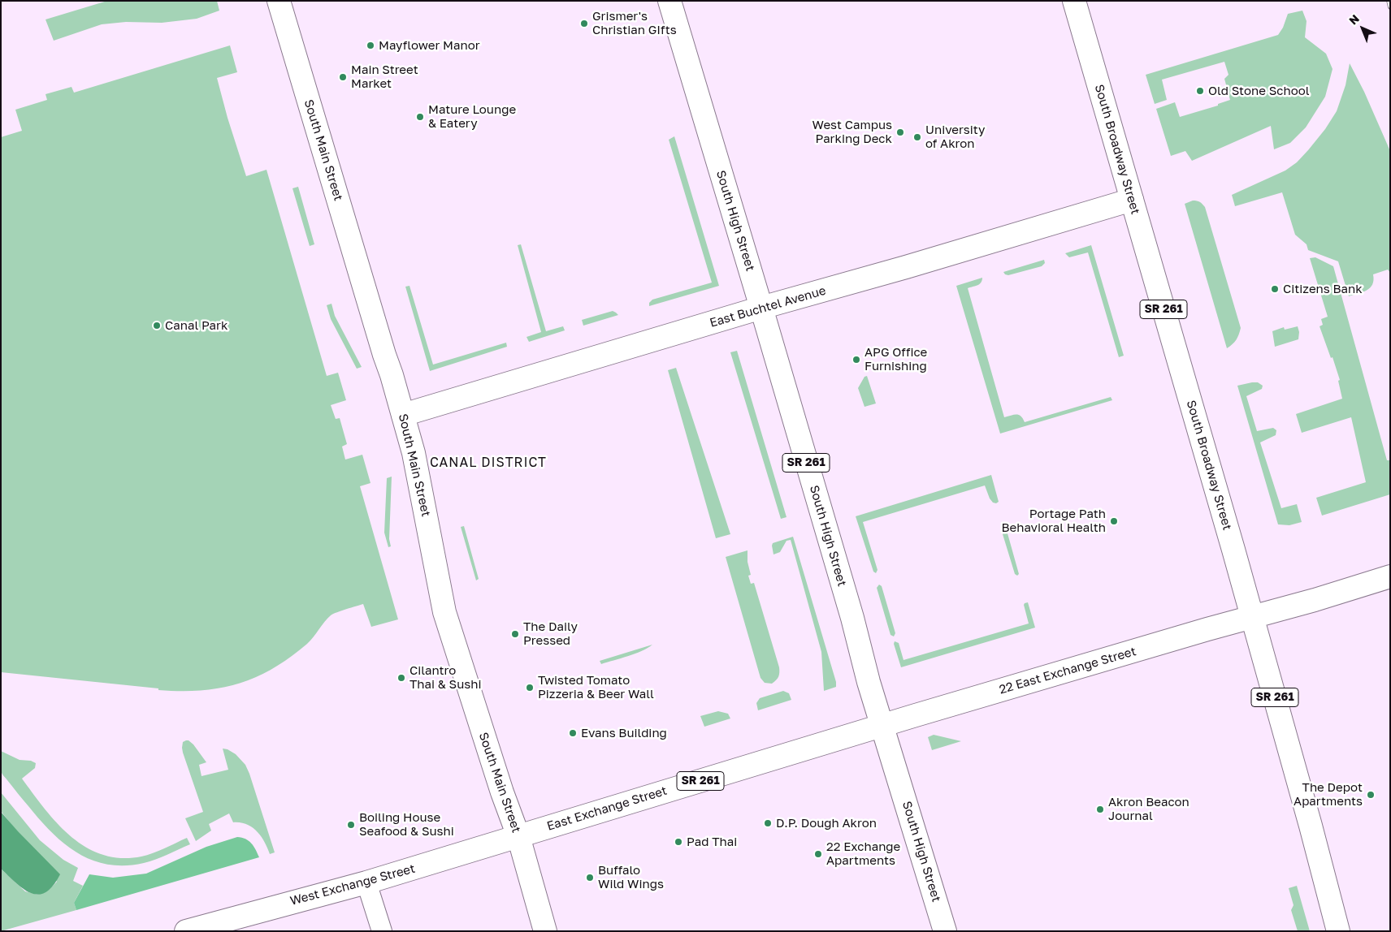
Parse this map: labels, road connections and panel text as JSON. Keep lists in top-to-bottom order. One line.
{"streets":{"main road":["South Broadway Street","South Main Street","South High Street","East Buchtel Avenue","SR 261","22 East Exchange Street","East Exchange Street","West Exchange Street"]},"crossings":[["South Broadway Street","East Buchtel Avenue"],["South Broadway Street","22 East Exchange Street"],["South Main Street","East Buchtel Avenue"],["South Main Street","East Exchange Street"],["South Main Street","West Exchange Street"],["South High Street","East Buchtel Avenue"],["South High Street","22 East Exchange Street"],["South High Street","East Exchange Street"],["22 East Exchange Street","East Exchange Street"],["East Exchange Street","West Exchange Street"]],"districts":["CANAL DISTRICT"],"places":["Grismer's Christian GIfts","Mayflower Manor","Main Street Market","Old Stone School","Mature Lounge & Eatery","West Campus Parking Deck","University of Akron","Citizens Bank","Canal Park","APG Office Furnishing","Portage Path Behavioral Health","The Daily Pressed","Cilantro Thai & Sushi","Twisted Tomato Pizzeria & Beer Wall","Evans Building","The Depot Apartments","Akron Beacon Journal","D.P. Dough Akron","Boiling House Seafood & Sushi","Pad Thai","22 Exchange Apartments","Buffalo Wild Wings"],"north":"top left"}
